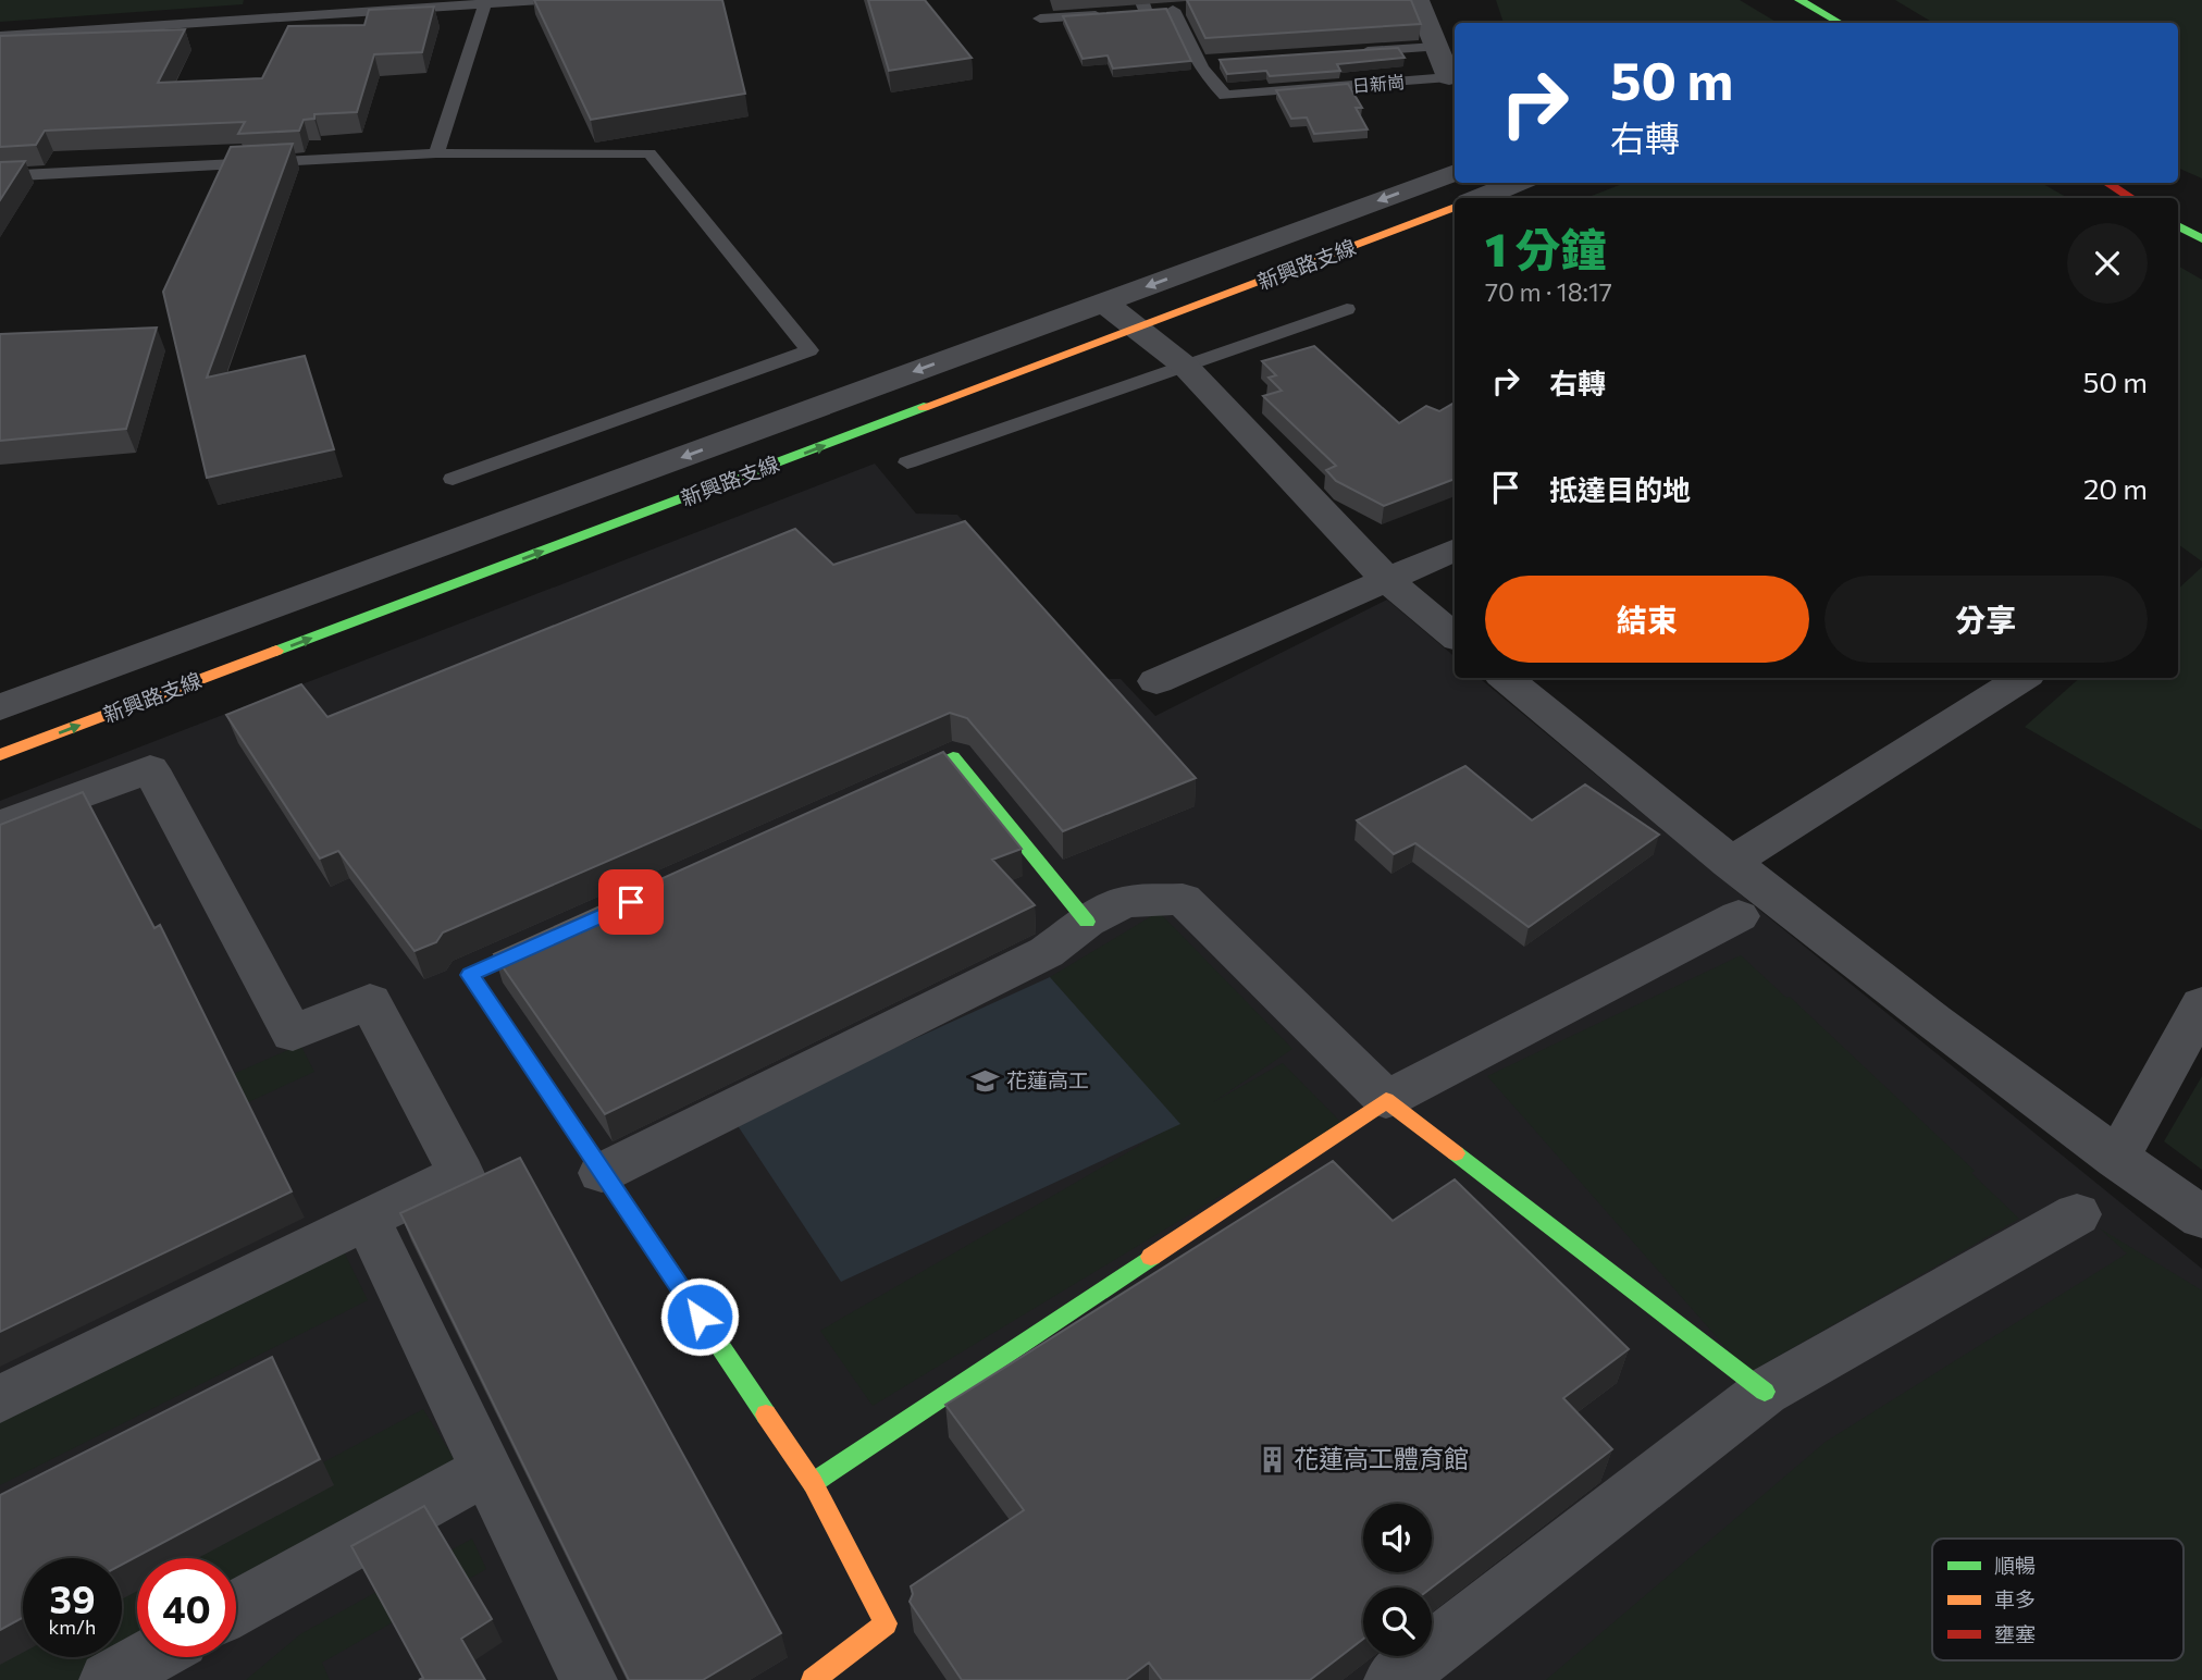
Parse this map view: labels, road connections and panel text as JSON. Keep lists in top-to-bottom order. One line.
{"streets":{"street":["日新崗","新興路支線"]},"places":{"school or university":["花蓮高工"],"building":["花蓮高工體育館"]},"legend":["順暢","車多","壅塞"],"page":{"turn":["50 m","右轉"],"heading":["1 分鐘","70 m · 18:17"],"list":[{"name":"右轉","value":"50 m"},{"name":"抵達目的地","value":"20 m"}],"buttons":["結束","分享"],"speed":"39 km/h","limit":"40"}}
